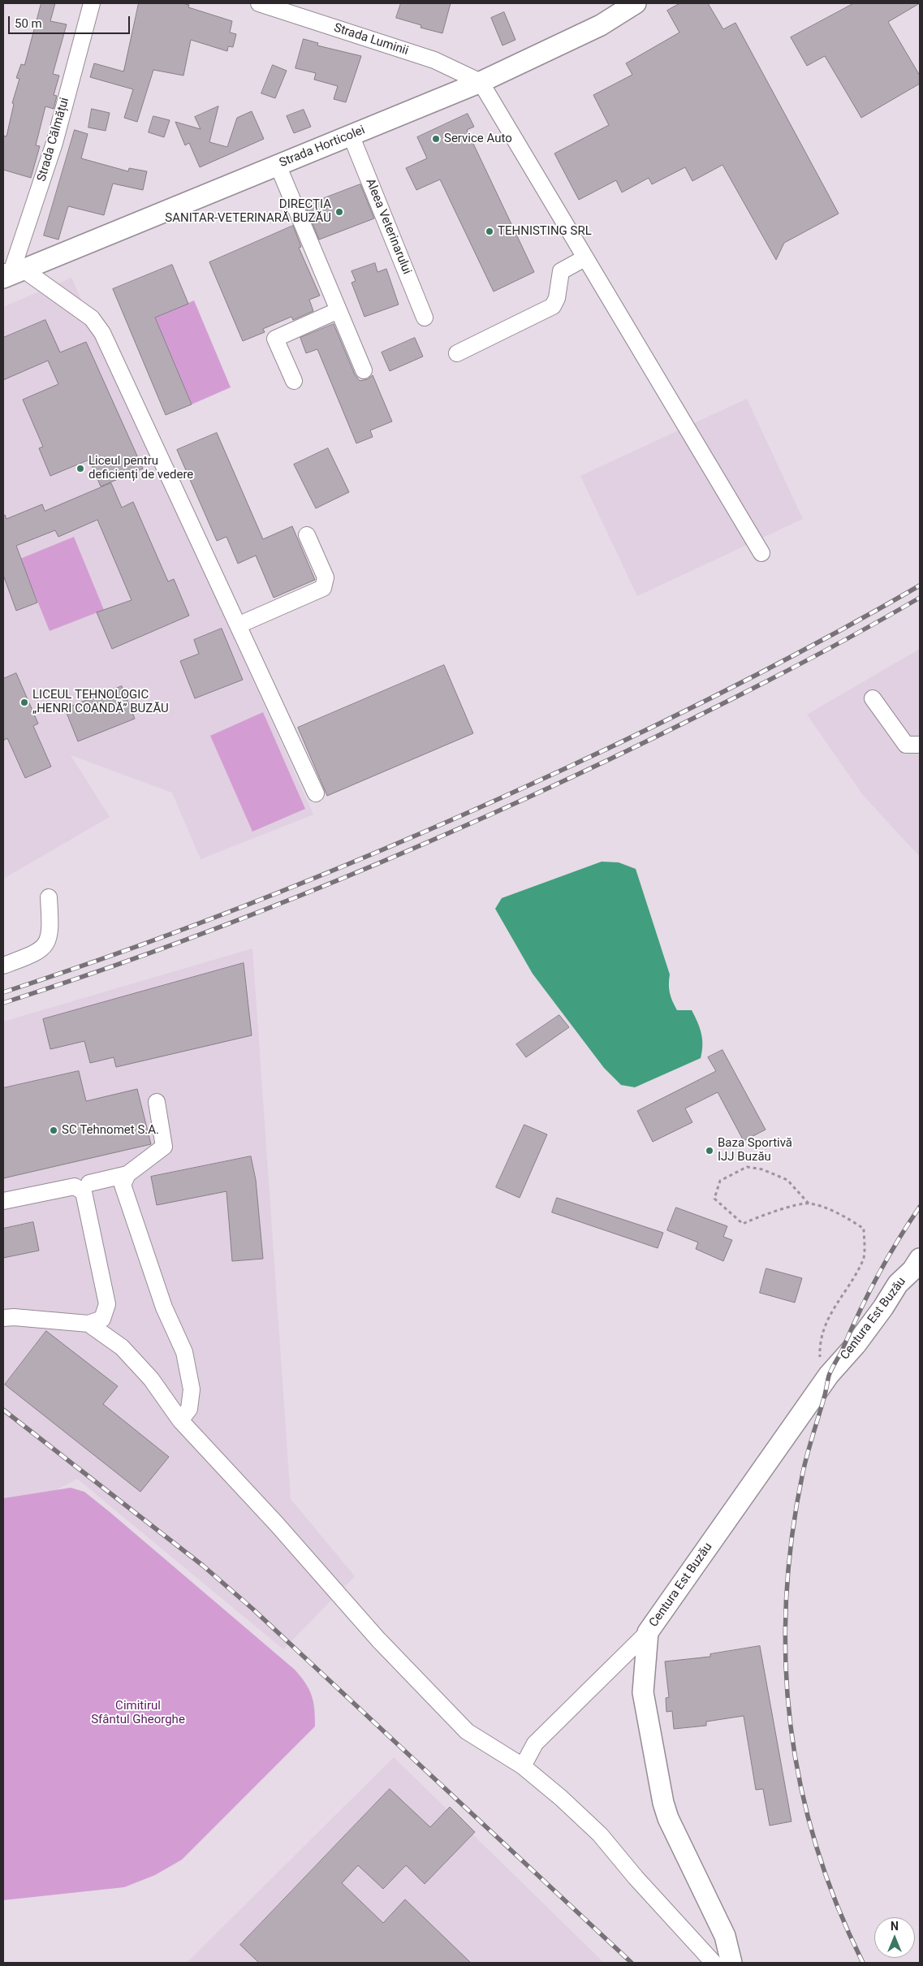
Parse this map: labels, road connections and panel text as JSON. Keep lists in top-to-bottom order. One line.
{"streets":{"main road":["Strada Horticolei","Centura Est Buzău"],"street":["Strada Luminii","Strada Călmățui","Aleea Veterinarului"]},"crossings":[["Strada Luminii","Strada Horticolei"],["Strada Călmățui","Strada Horticolei"],["Strada Horticolei","Aleea Veterinarului"]],"parks":["Cimitirul Sfântul Gheorghe"],"places":["Service Auto","DIRECŢIA SANITAR-VETERINARĂ BUZĂU","TEHNISTING SRL","Liceul pentru deficienți de vedere","LICEUL TEHNOLOGIC „HENRI COANDĂ” BUZĂU","SC Tehnomet S.A.","Baza Sportivă IJJ Buzău"],"scale_bar":"50 m","north":"top"}
